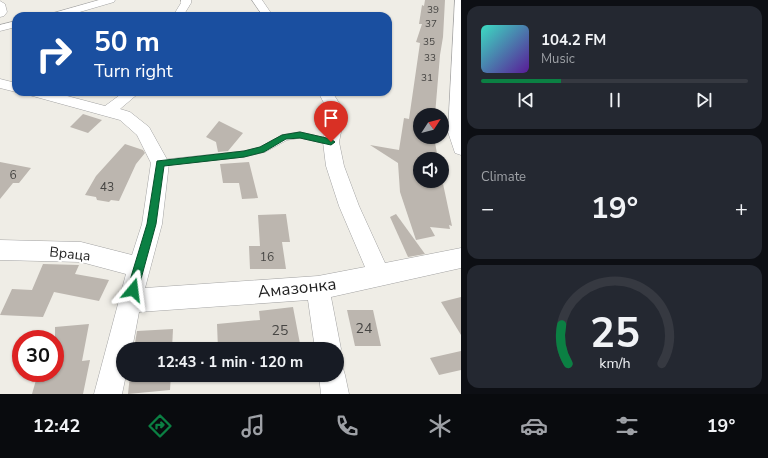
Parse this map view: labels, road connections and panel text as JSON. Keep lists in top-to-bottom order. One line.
{"streets":{"street":["Враца","Амазонка"]},"house_numbers":["39","37","35","33","31","6","43","16","24","25"],"north":"top right","page":{"turn":["50 m","Turn right"],"song":["104.2 FM","Music"],"tile":"Climate","heat":["−","19°","+"],"limit":"30","trip":"12:43 · 1 min · 120 m","tabs":["12:42","19°"],"gauge":["25","km/h"]}}
